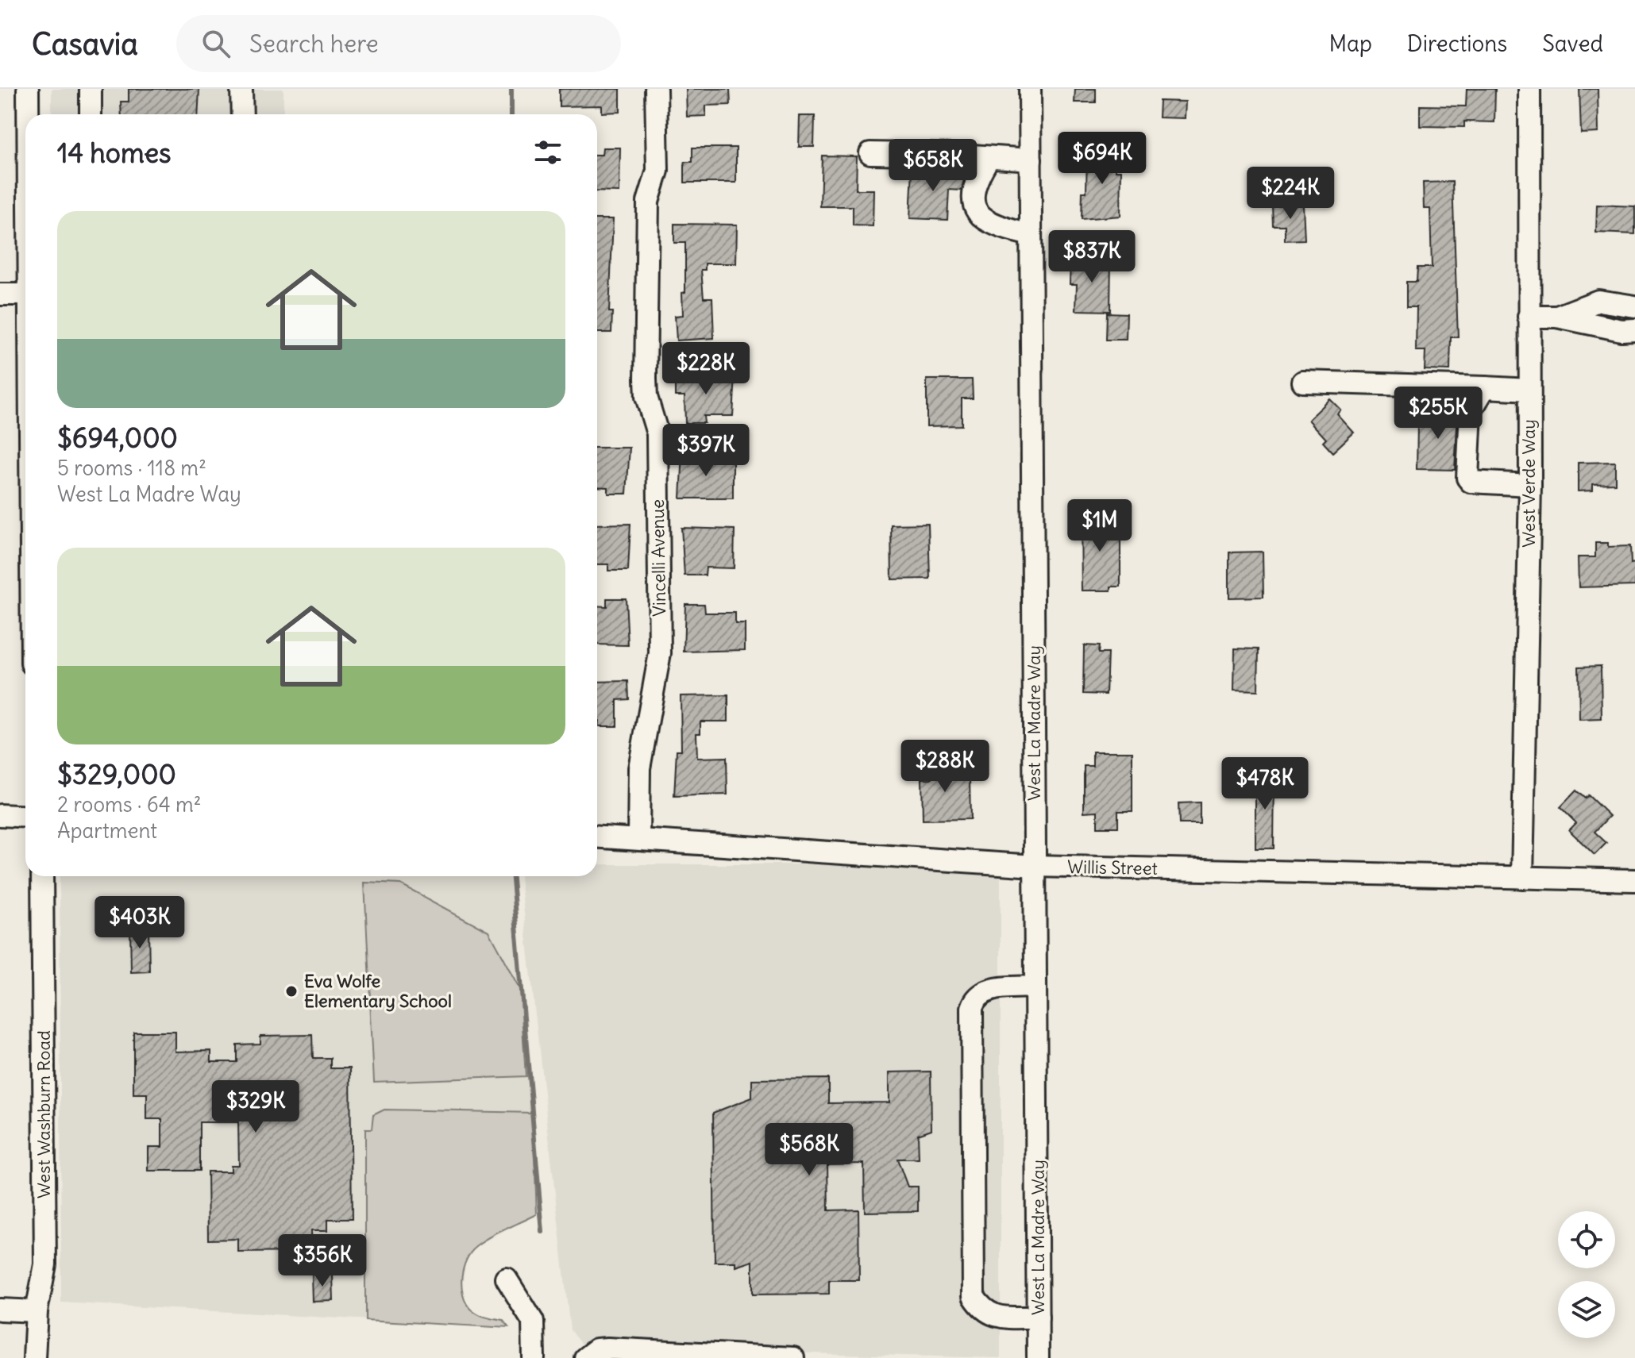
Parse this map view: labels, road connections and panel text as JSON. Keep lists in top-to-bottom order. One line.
{"streets":{"street":["West Verde Way","Vincelli Avenue","West La Madre Way","Willis Street","West Washburn Road"]},"crossings":[["West Verde Way","Willis Street"],["Vincelli Avenue","Willis Street"],["West La Madre Way","Willis Street"]],"places":["Eva Wolfe Elementary School"],"page":{"header":"Casavia","search":"Search here","nav":["Map","Directions","Saved"],"heading":"14 homes","price":["$694K","$658K","$224K","$837K","$228K","$255K","$397K","$1M","$288K","$478K","$403K","$329K","$568K","$356K"],"list":[{"name":"$694,000","note":"5 rooms · 118 m² · West La Madre Way"},{"name":"$329,000","note":"2 rooms · 64 m² · Apartment"}]}}
